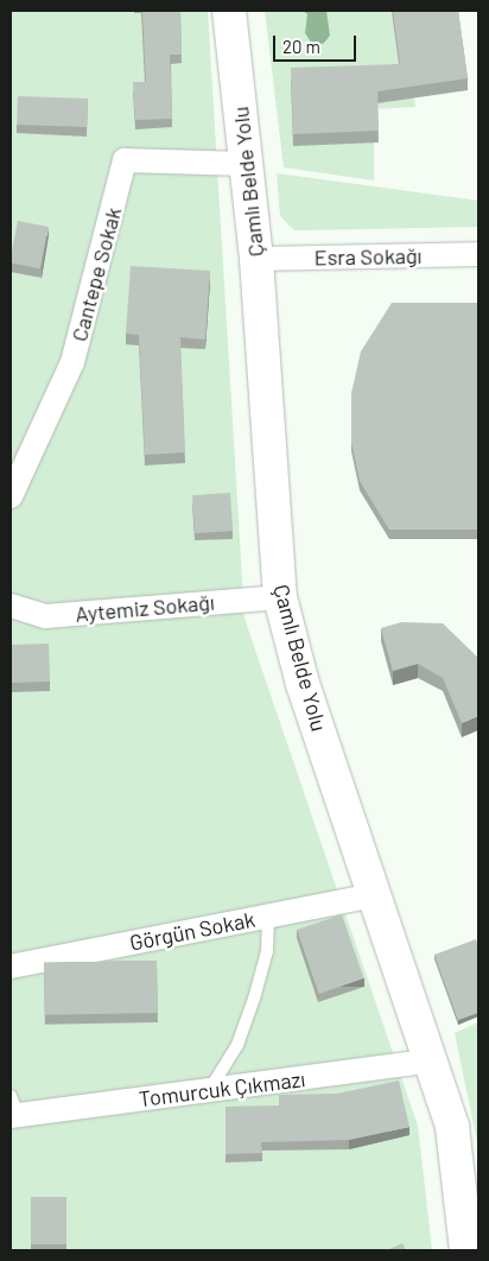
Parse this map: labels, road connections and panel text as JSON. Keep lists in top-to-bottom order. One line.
{"streets":{"street":["Çamlı Belde Yolu","Esra Sokağı","Cantepe Sokak","Aytemiz Sokağı","Görgün Sokak","Tomurcuk Çıkmazı"]},"crossings":[["Çamlı Belde Yolu","Esra Sokağı"],["Çamlı Belde Yolu","Cantepe Sokak"],["Çamlı Belde Yolu","Aytemiz Sokağı"],["Çamlı Belde Yolu","Görgün Sokak"],["Çamlı Belde Yolu","Tomurcuk Çıkmazı"]],"scale_bar":"20 m"}
